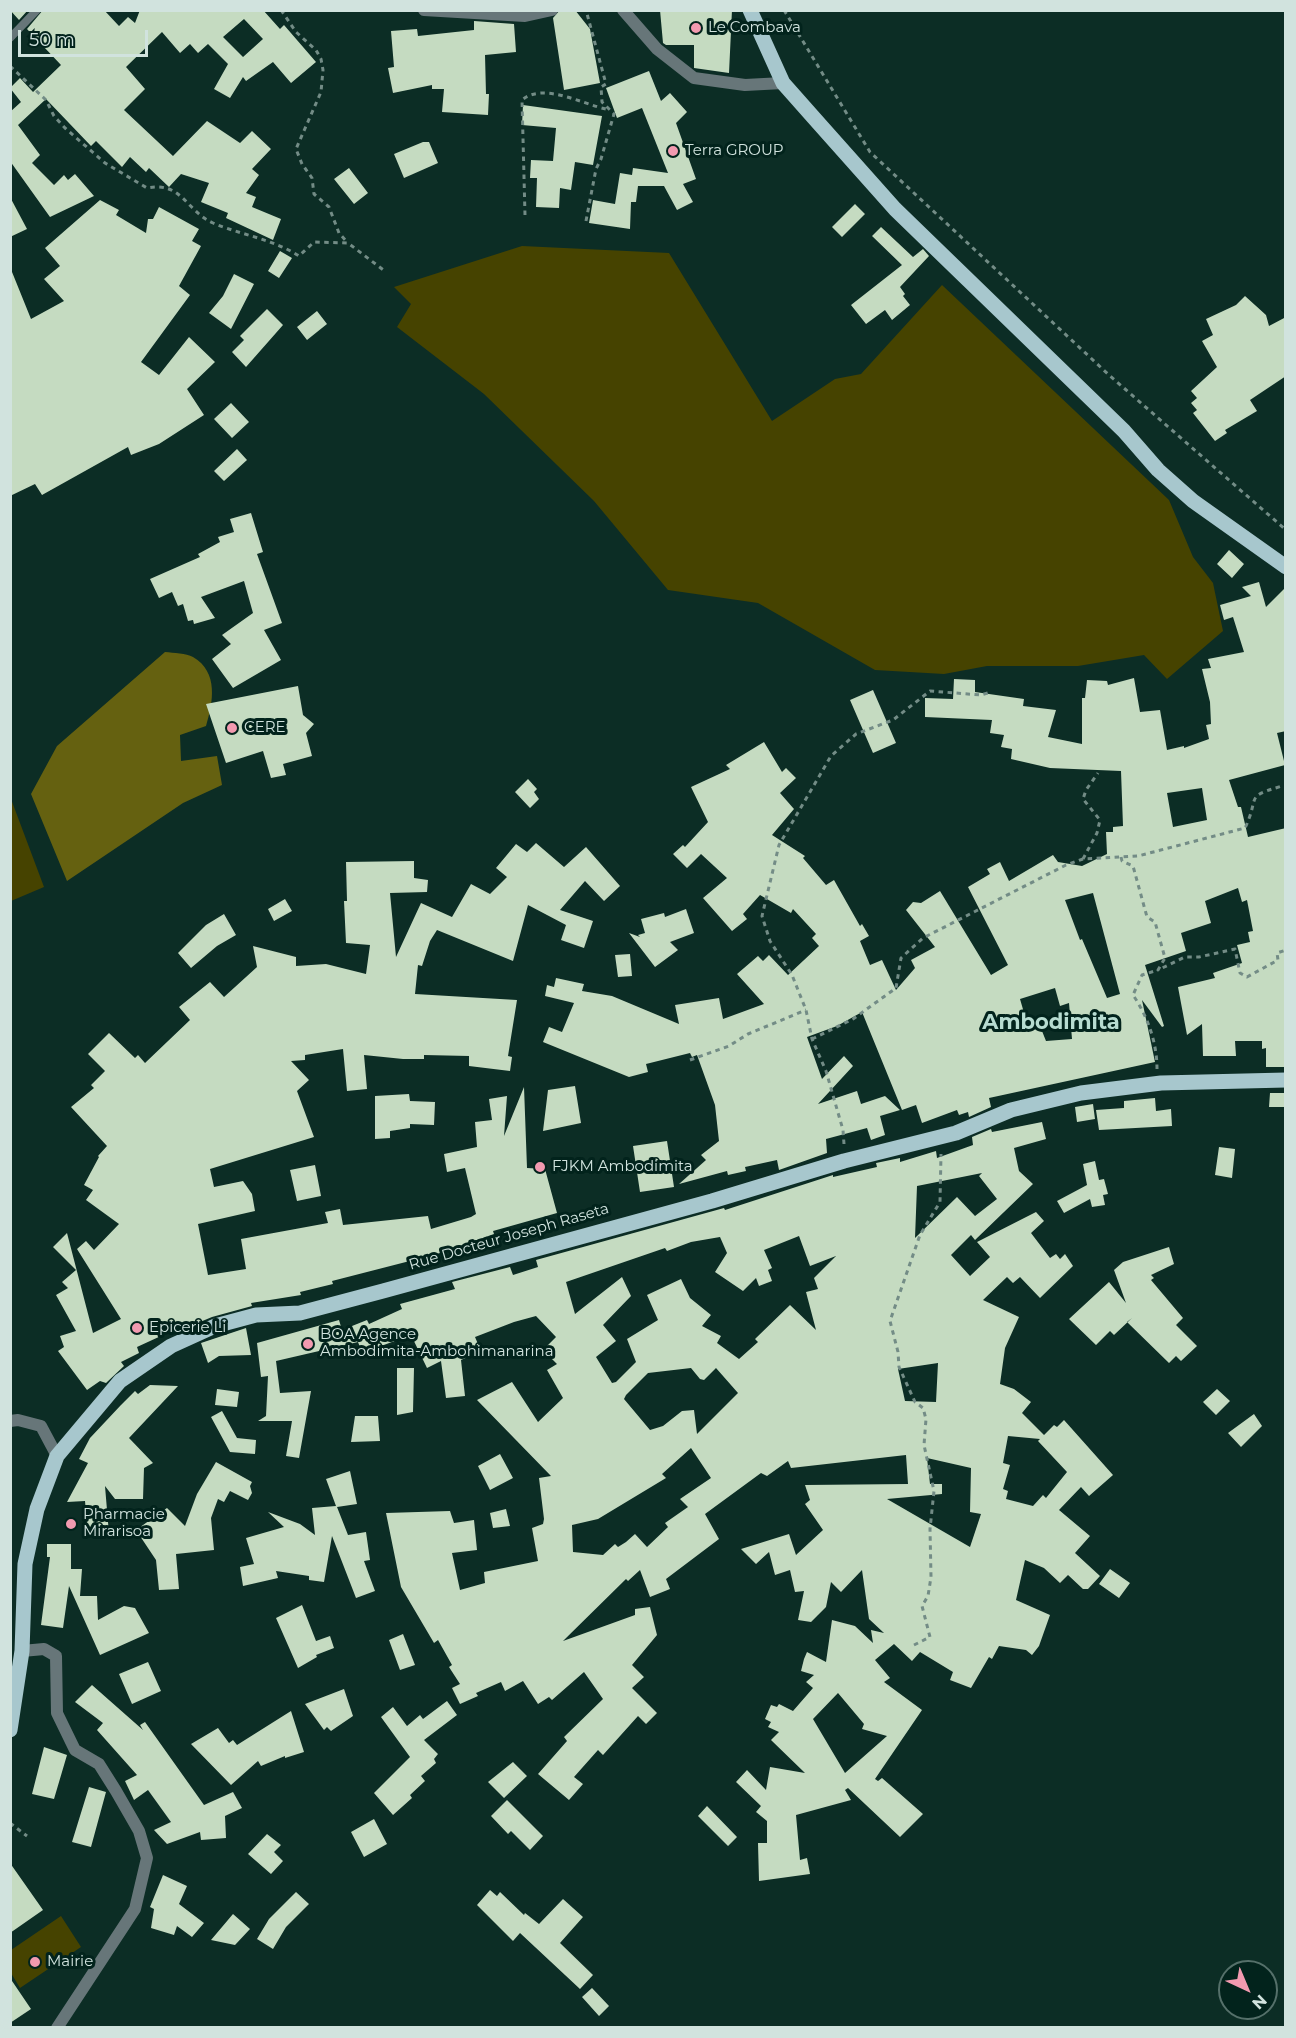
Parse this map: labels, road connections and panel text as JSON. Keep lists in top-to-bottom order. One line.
{"streets":{"main road":["Rue Docteur Joseph Raseta"]},"districts":["Ambodimita"],"places":["Le Combava","Terra GROUP","CERE","FJKM Ambodimita","Epicerie Li","BOA Agence Ambodimita-Ambohimanarina","Pharmacie Mirarisoa","Mairie"],"scale_bar":"50 m","north":"bottom right"}
